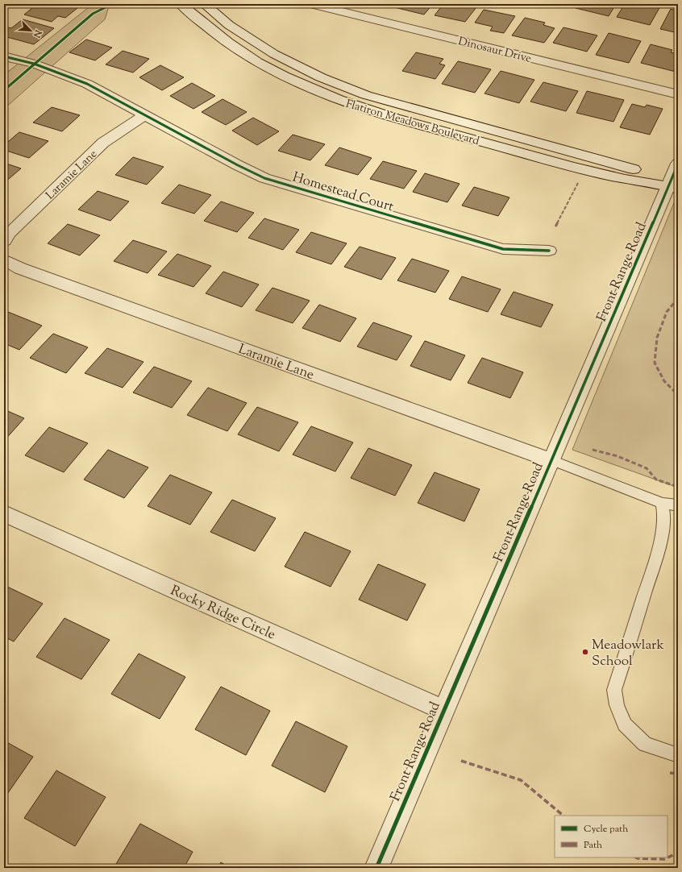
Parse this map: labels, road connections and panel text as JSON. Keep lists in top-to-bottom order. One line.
{"streets":{"street":["Dinosaur Drive","Flatiron Meadows Boulevard","Laramie Lane","Homestead Court","Front Range Road","Rocky Ridge Circle"]},"crossings":[["Flatiron Meadows Boulevard","Front Range Road"],["Laramie Lane","Homestead Court"],["Laramie Lane","Front Range Road"],["Front Range Road","Rocky Ridge Circle"]],"places":["Meadowlark School"],"legend":["Cycle path","Path"],"north":"bottom right"}
